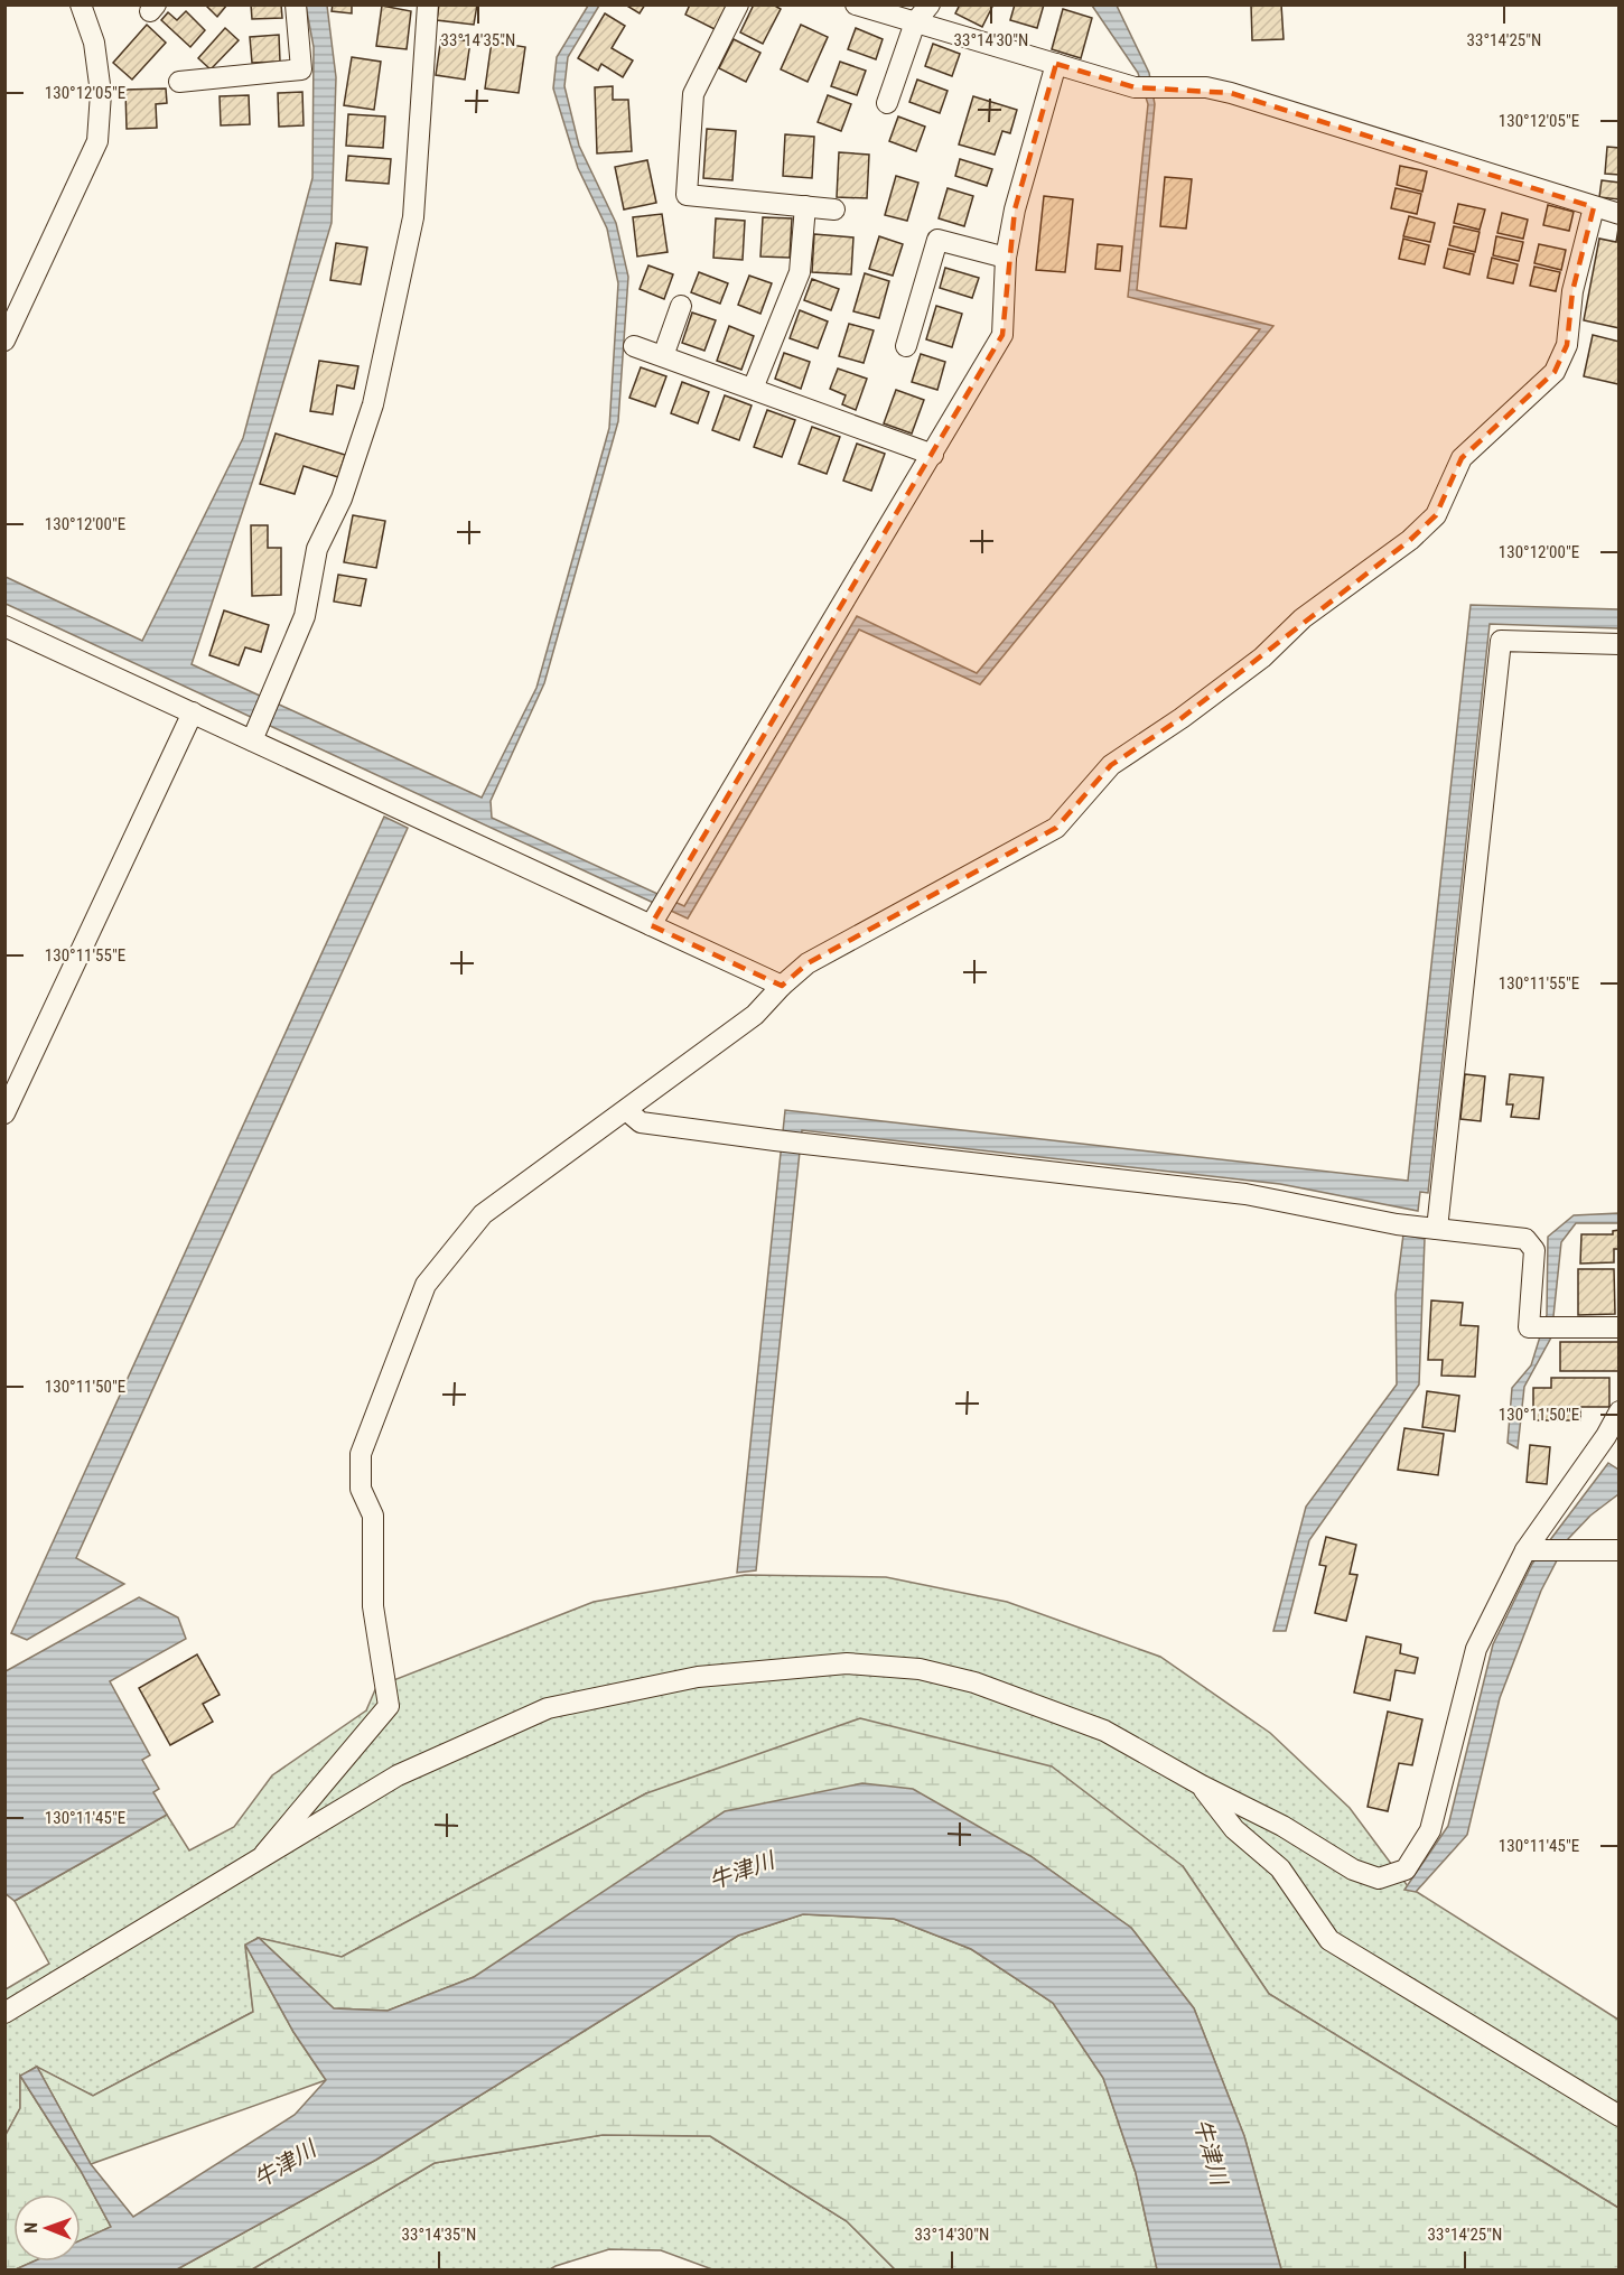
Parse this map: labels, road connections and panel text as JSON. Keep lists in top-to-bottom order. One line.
{"water":["牛津川"],"north":"left","coordinates":["33°14'35\"N","33°14'30\"N","33°14'25\"N","130°12'05\"E","130°12'00\"E","130°11'55\"E","130°11'50\"E","130°11'45\"E"]}
